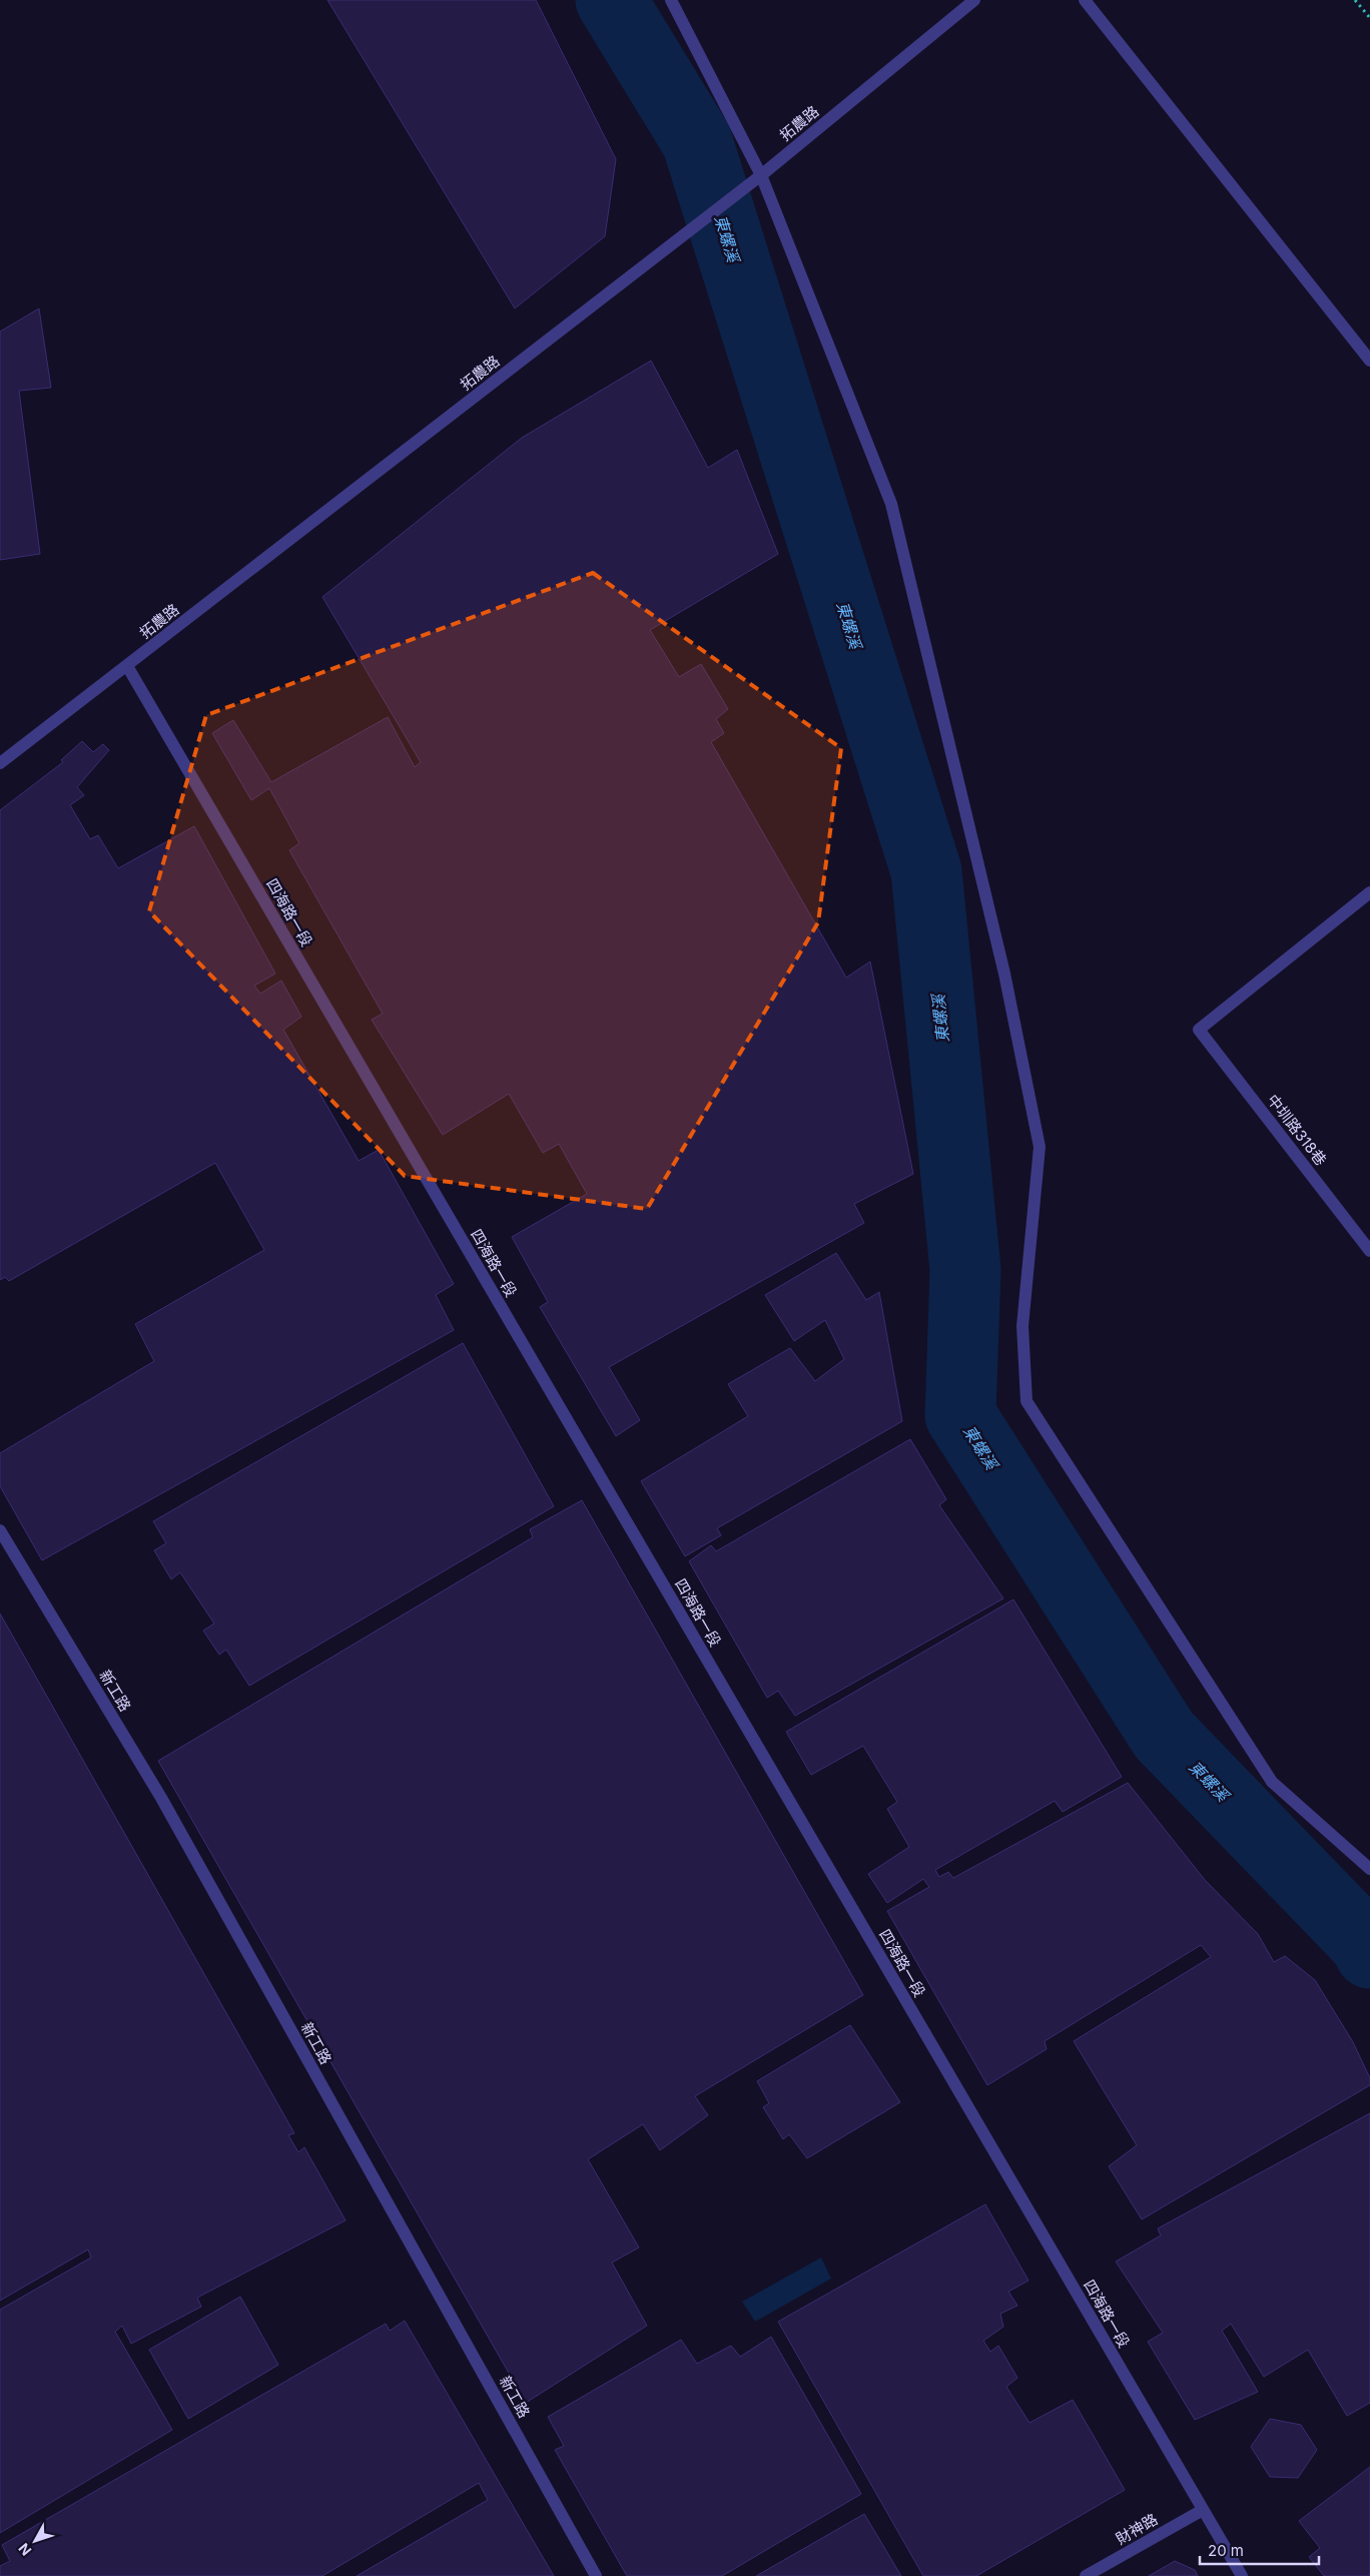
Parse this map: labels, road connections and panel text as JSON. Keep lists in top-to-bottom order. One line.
{"streets":{"street":["拓農路","四海路一段","中圳路318巷","新工路","財神路"]},"crossings":[["拓農路","四海路一段"],["四海路一段","財神路"]],"water":["東螺溪"],"scale_bar":"20 m","north":"bottom left"}
